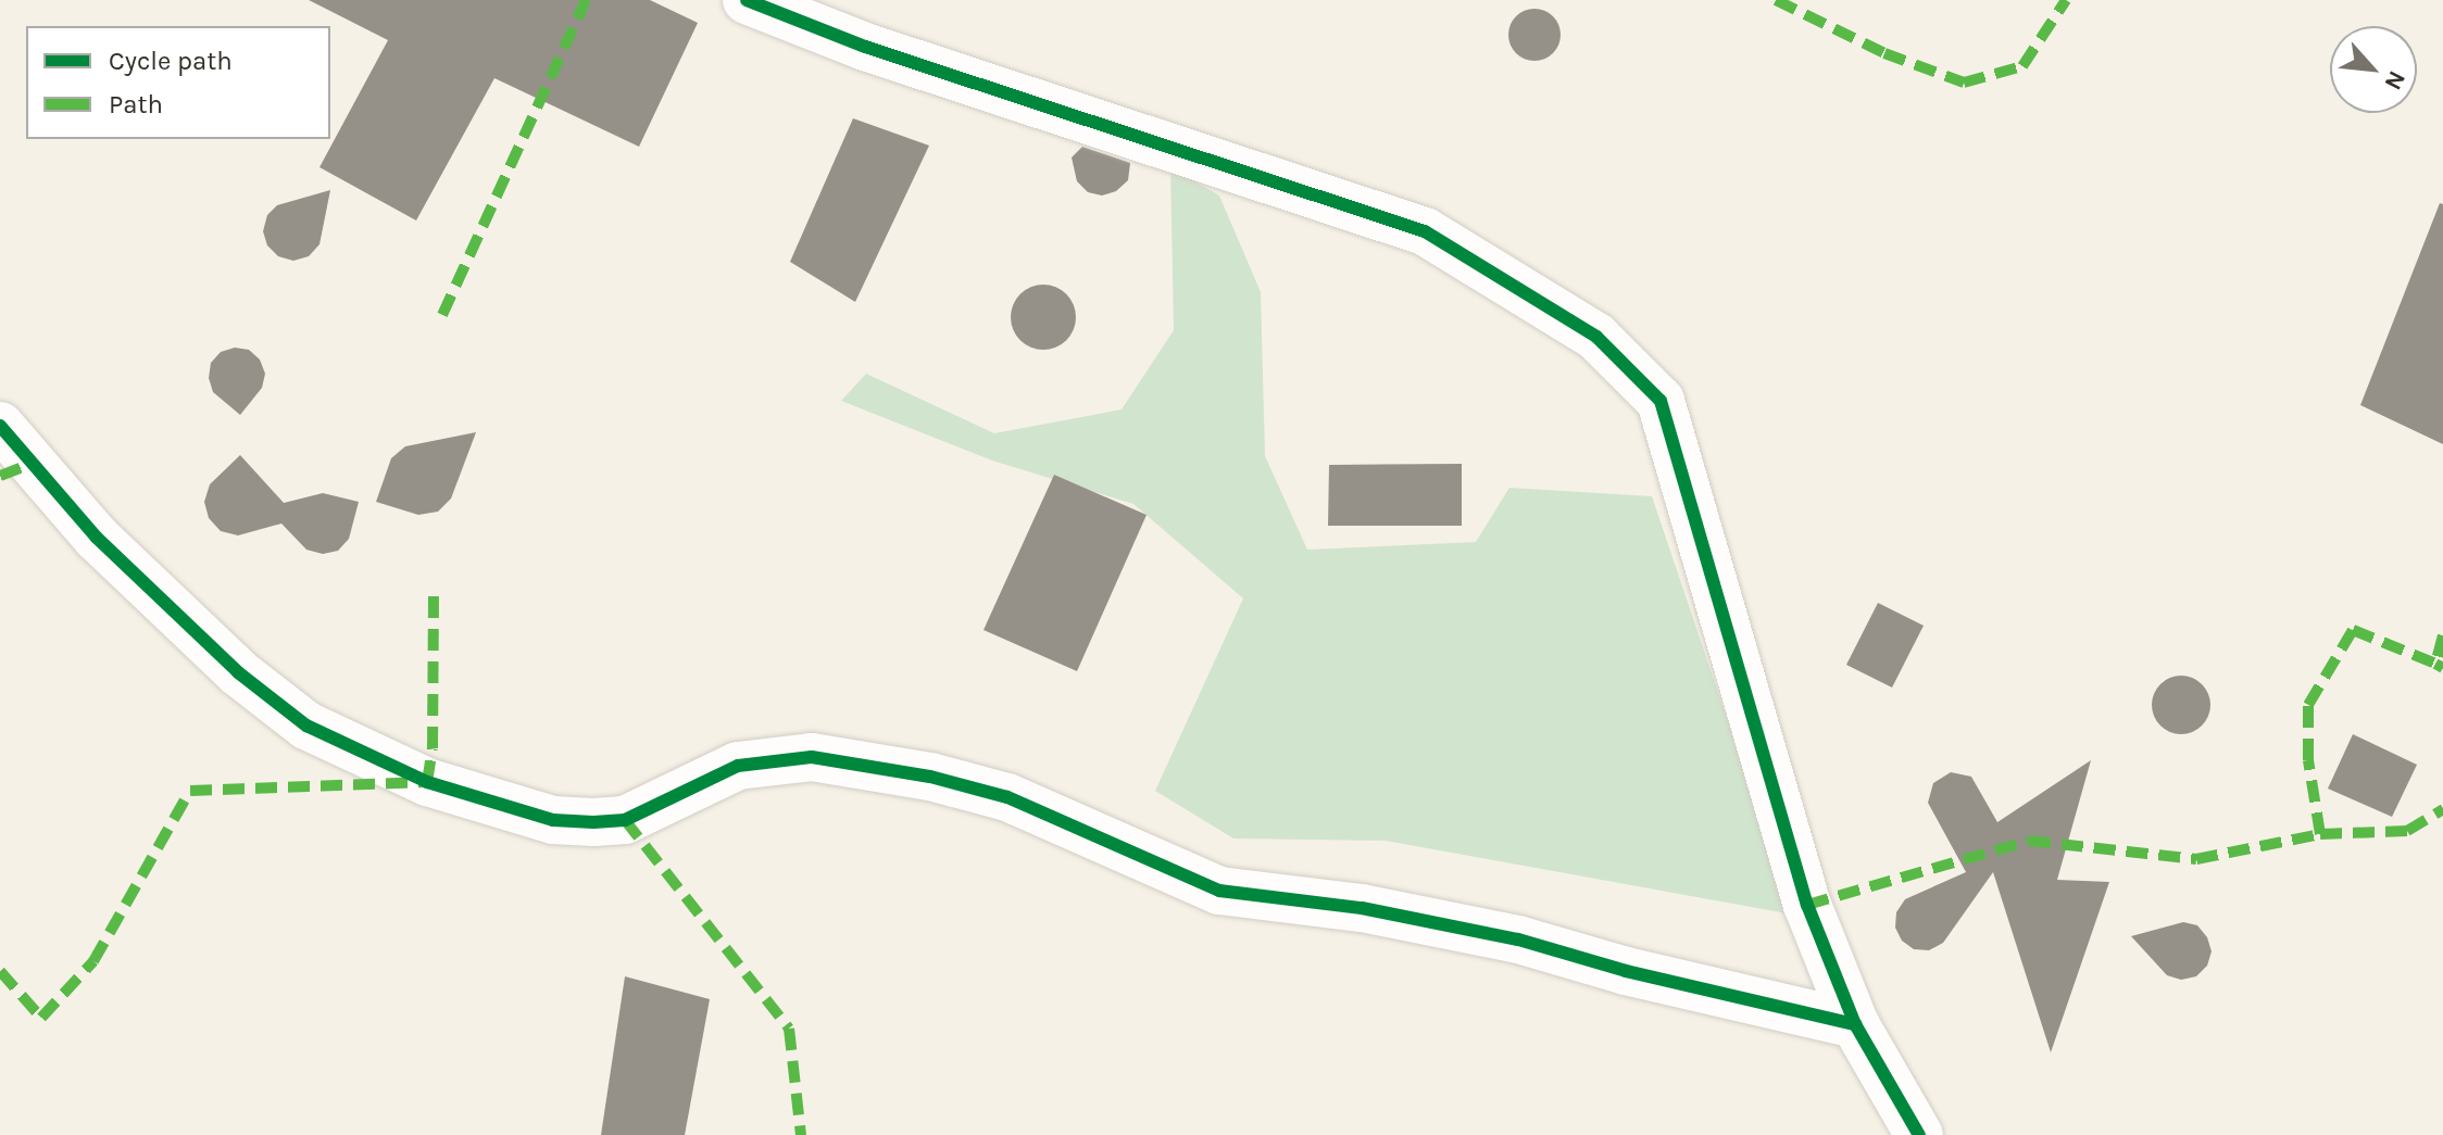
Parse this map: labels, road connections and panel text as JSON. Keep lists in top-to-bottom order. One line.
{"legend":["Cycle path","Path"],"north":"bottom right"}
